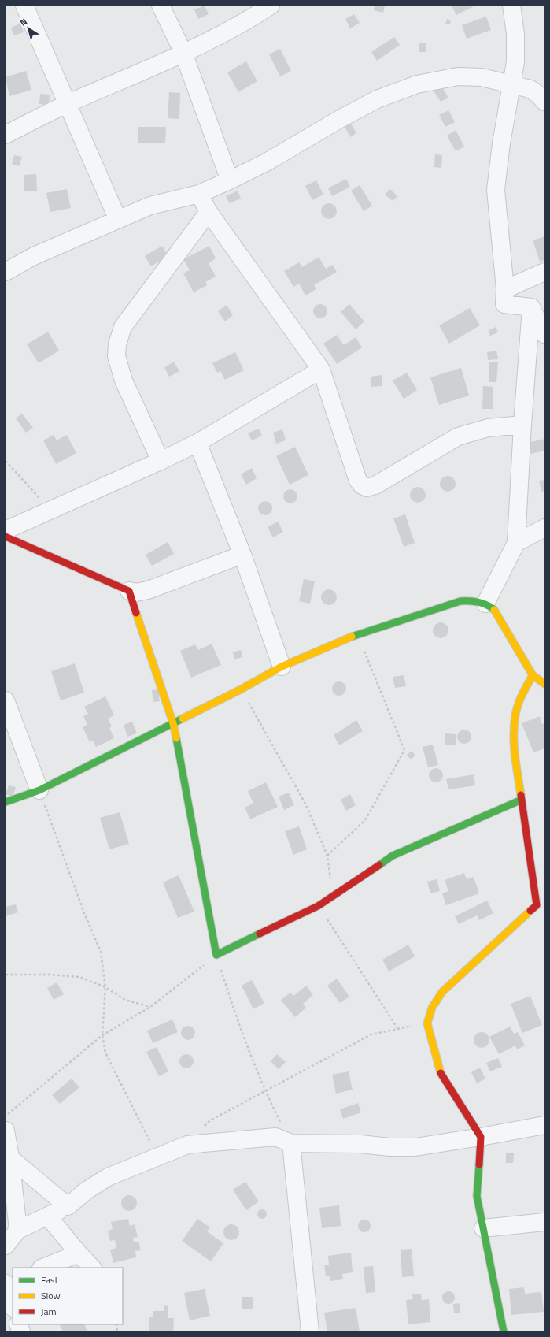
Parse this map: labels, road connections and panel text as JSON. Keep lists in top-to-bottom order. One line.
{"legend":["Fast","Slow","Jam"],"north":"top left"}
